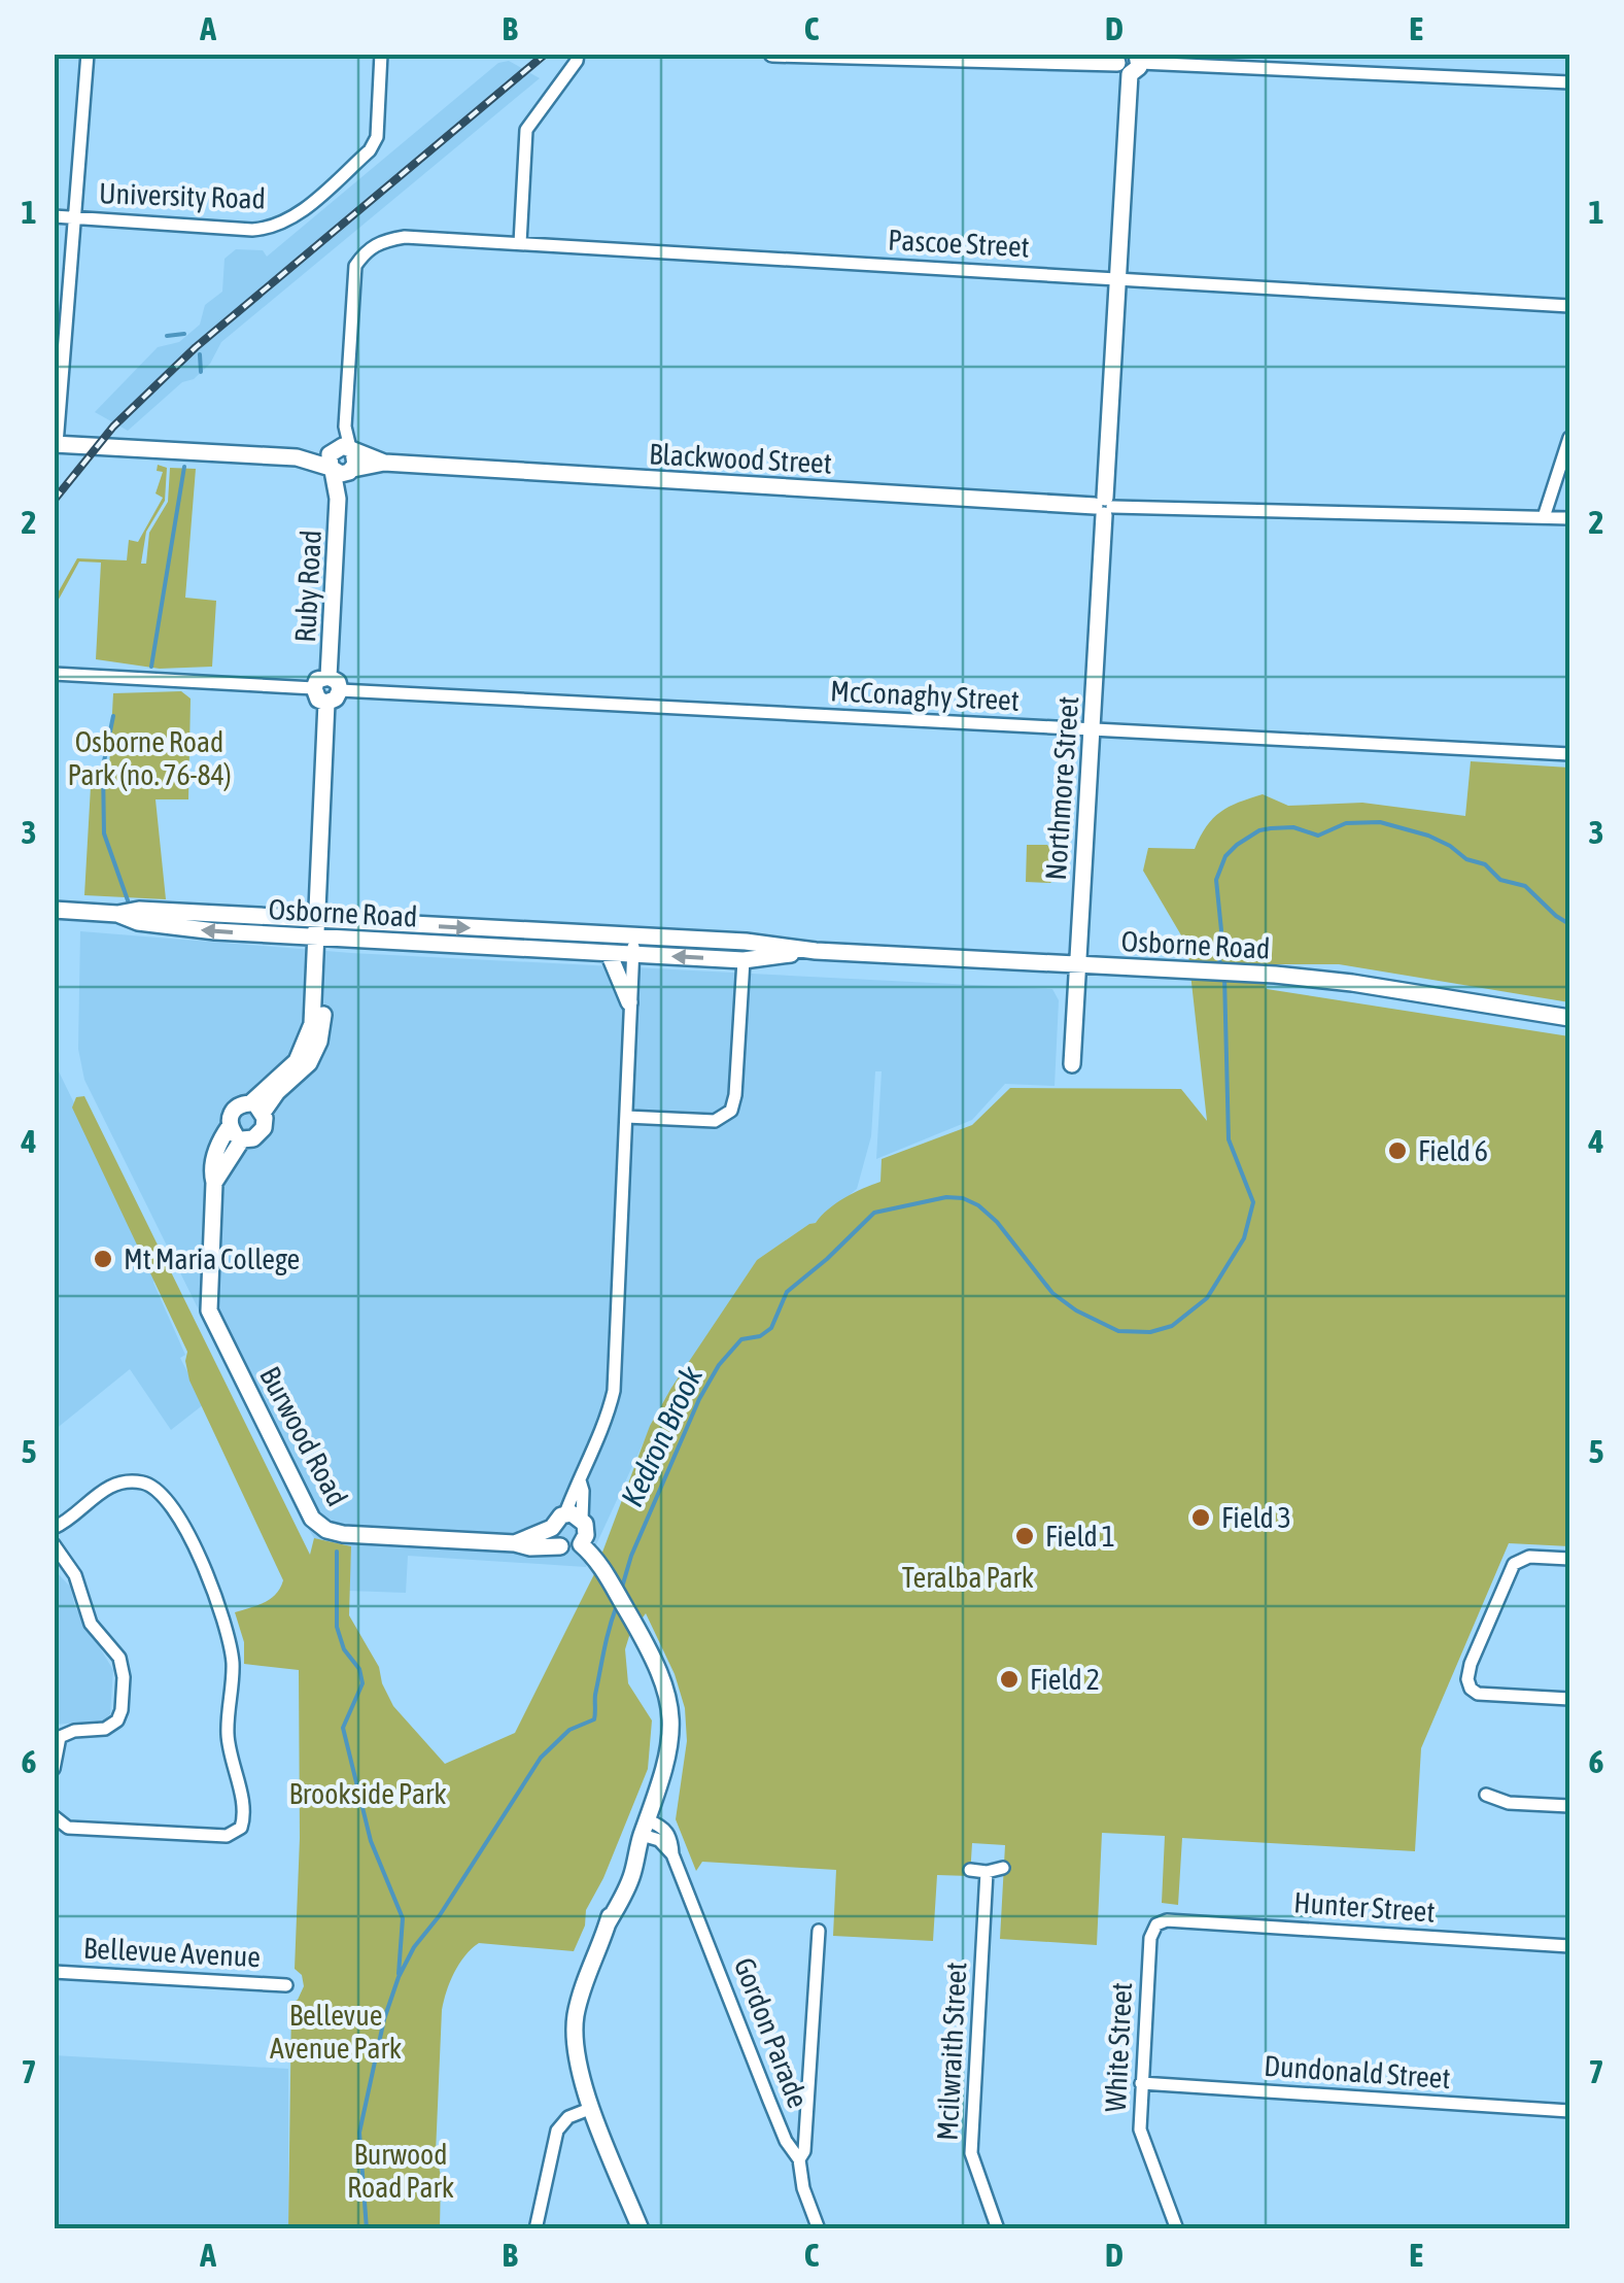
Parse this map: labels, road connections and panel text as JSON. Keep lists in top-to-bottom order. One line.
{"streets":{"street":["University Road","Pascoe Street","Blackwood Street","Ruby Road","McConaghy Street","Northmore Street","Osborne Road","Burwood Road","Hunter Street","Bellevue Avenue","Gordon Parade","White Street","Mcilwraith Street","Dundonald Street"]},"crossings":[["Pascoe Street","Blackwood Street"],["Pascoe Street","Ruby Road"],["Pascoe Street","Northmore Street"],["Blackwood Street","Ruby Road"],["Blackwood Street","Northmore Street"],["Ruby Road","McConaghy Street"],["McConaghy Street","Northmore Street"],["Northmore Street","Osborne Road"],["Hunter Street","White Street"],["White Street","Dundonald Street"]],"water":["Kedron Brook"],"parks":["Osborne Road Park (no. 76-84)","Teralba Park","Brookside Park","Bellevue Avenue Park","Burwood Road Park"],"places":["Field 6","Mt Maria College","Field 3","Field 1","Field 2"],"grid":{"columns":["A","B","C","D","E"],"rows":["1","2","3","4","5","6","7"]}}
